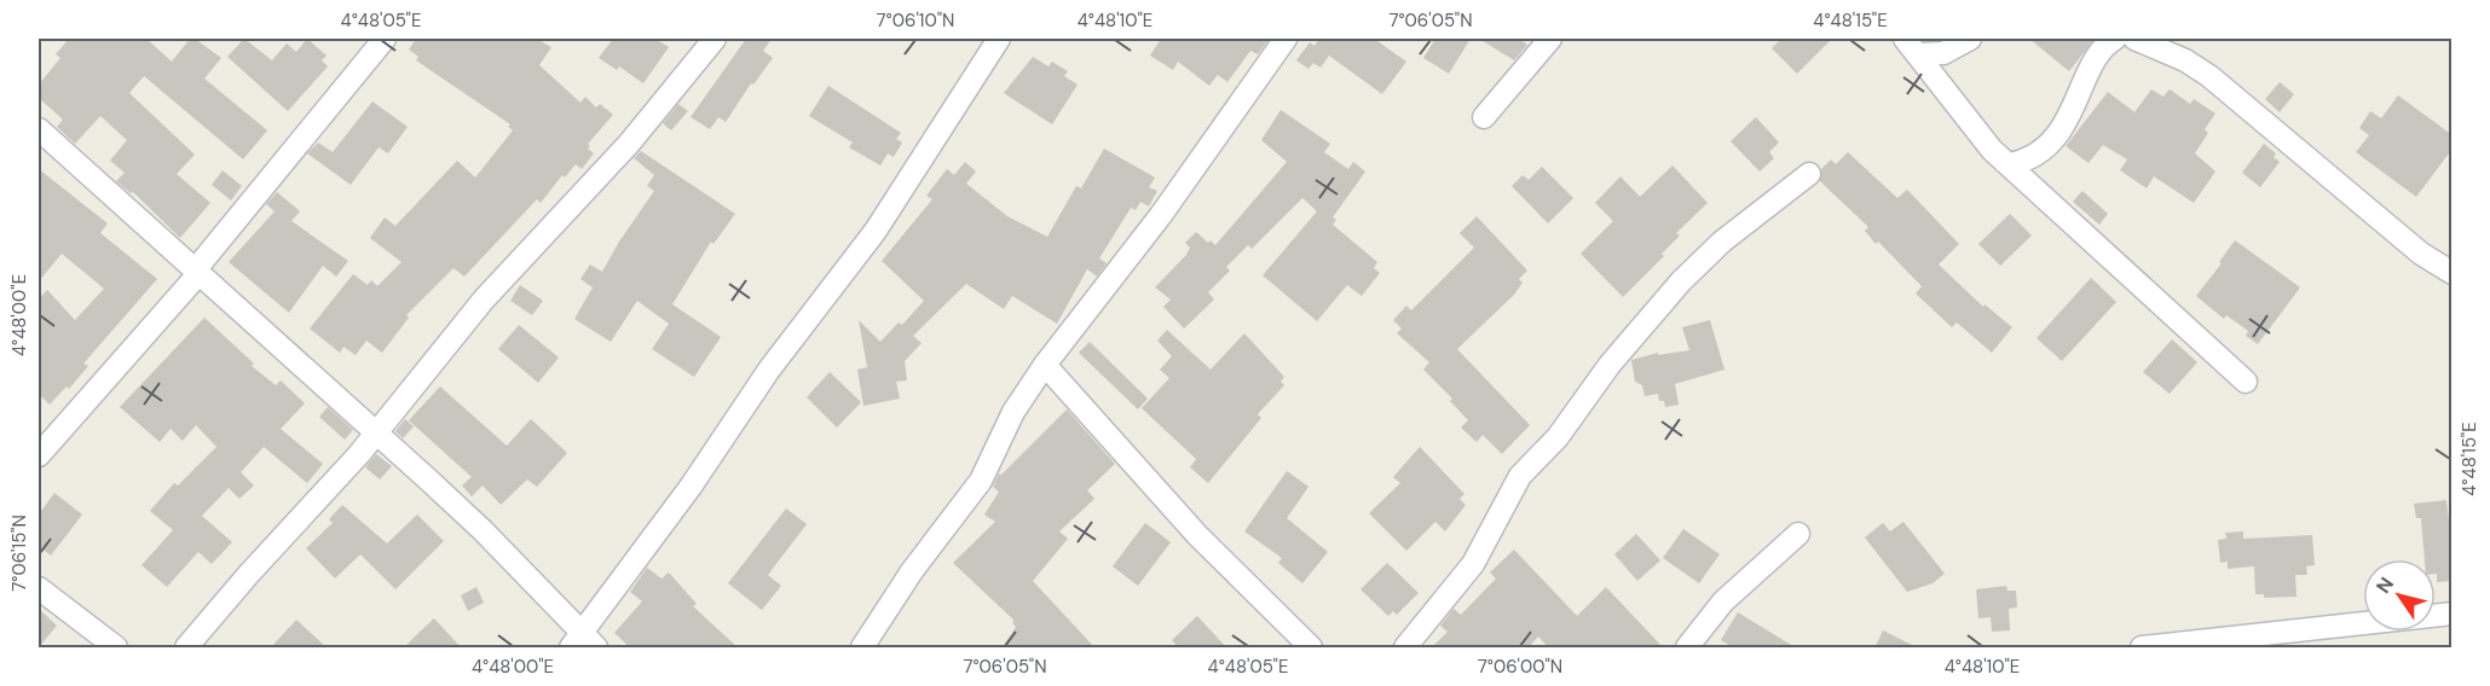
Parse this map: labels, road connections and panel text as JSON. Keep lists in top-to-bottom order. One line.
{"north":"top left","coordinates":["4°48'05\"E","7°06'10\"N","4°48'10\"E","7°06'05\"N","4°48'15\"E","4°48'00\"E","7°06'15\"N","7°06'00\"N"]}
